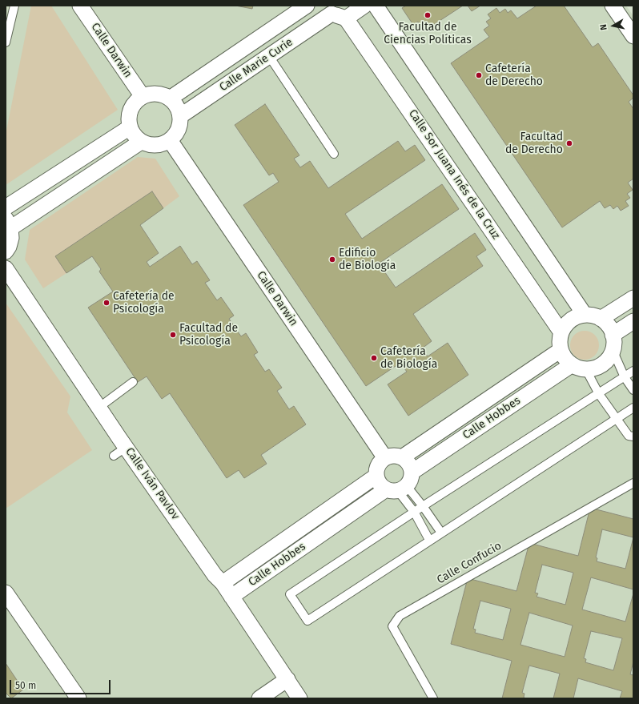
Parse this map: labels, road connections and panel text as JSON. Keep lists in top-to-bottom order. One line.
{"streets":{"street":["Calle Darwin","Calle Marie Curie","Calle Sor Juana Inés de la Cruz","Calle Hobbes","Calle Iván Pavlov"],"lane":["Calle Confucio"]},"crossings":[["Calle Darwin","Calle Marie Curie"],["Calle Darwin","Calle Hobbes"],["Calle Sor Juana Inés de la Cruz","Calle Hobbes"],["Calle Hobbes","Calle Iván Pavlov"]],"places":["Facultad de Ciencias Políticas","Cafetería de Derecho","Facultad de Derecho","Edificio de Biología","Cafetería de Psicología","Facultad de Psicología","Cafetería de Biología"],"scale_bar":"50 m","north":"left"}
